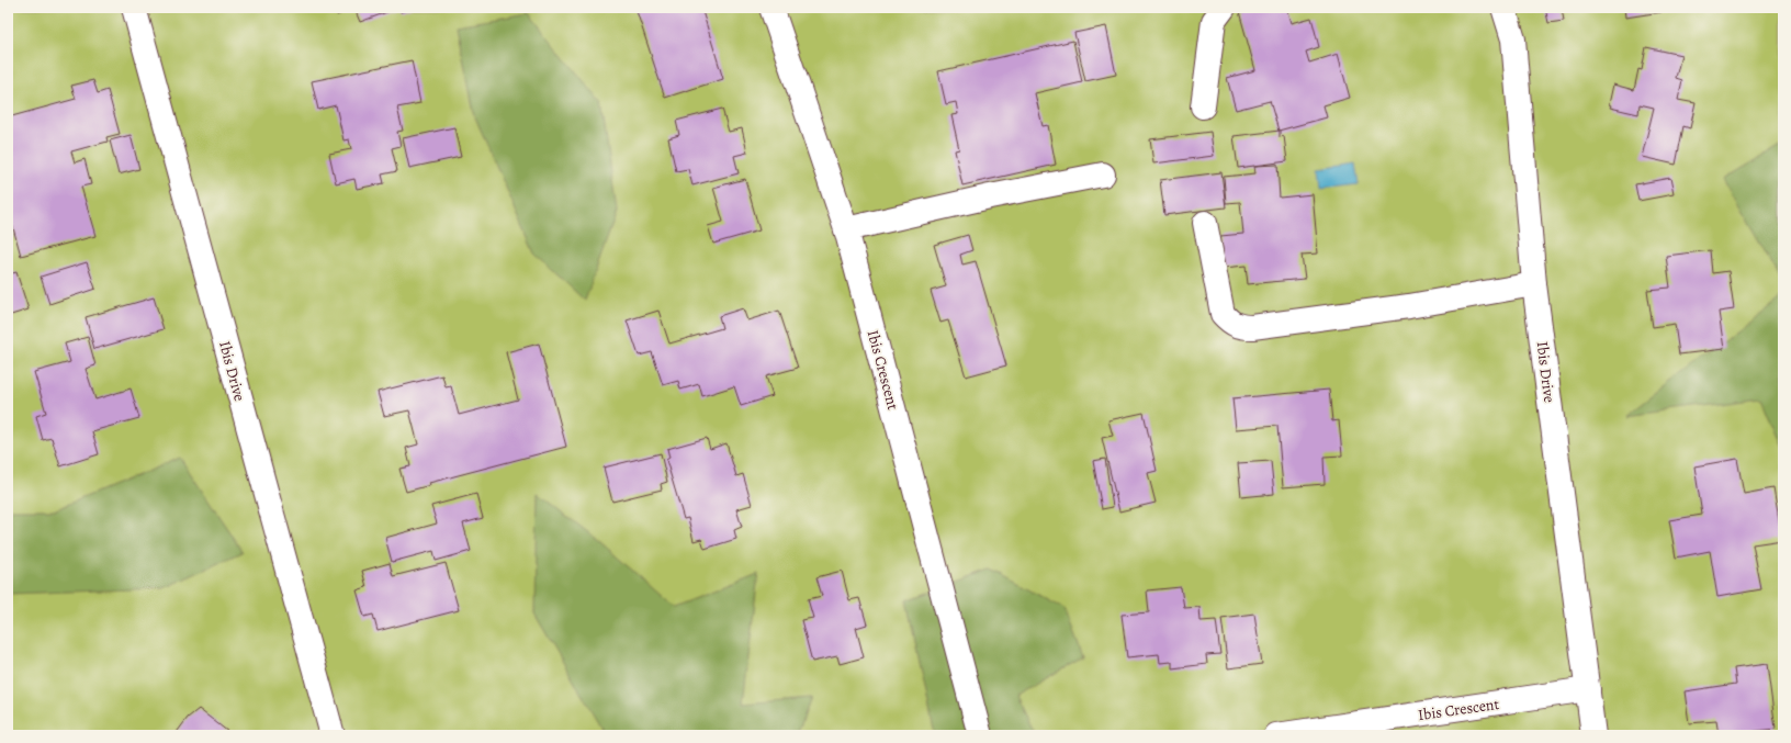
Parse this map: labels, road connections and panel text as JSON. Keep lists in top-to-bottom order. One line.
{"streets":{"street":["Ibis Crescent","Ibis Drive"]},"crossings":[["Ibis Crescent","Ibis Drive"]]}
